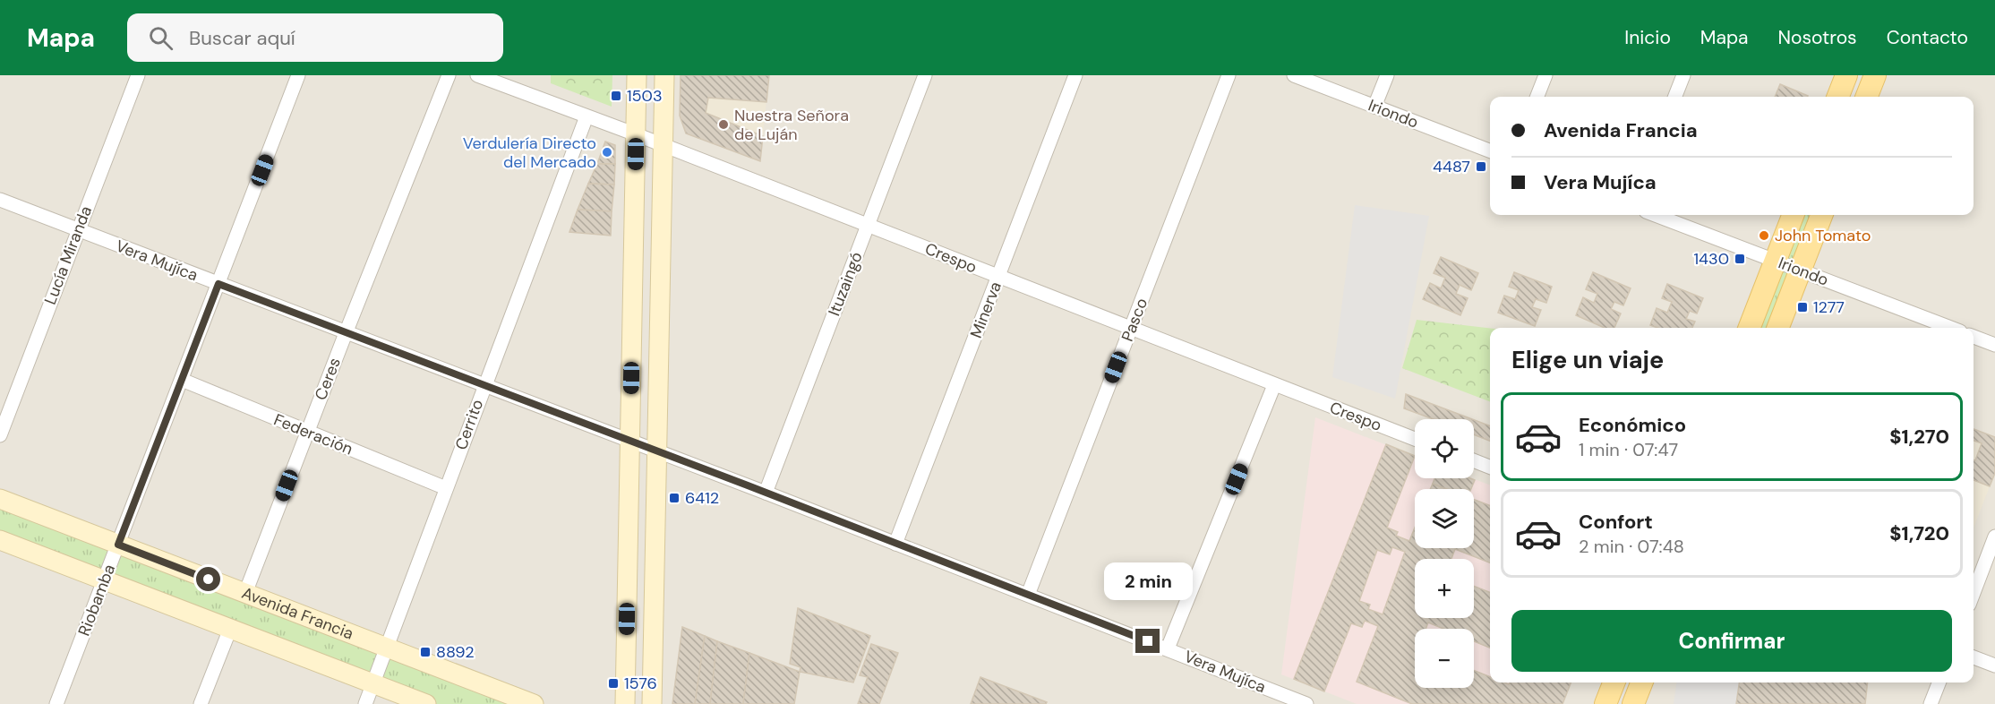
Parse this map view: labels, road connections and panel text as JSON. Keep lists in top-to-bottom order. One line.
{"streets":{"main road":["Avenida Francia"],"street":["Iriondo","Lucía Miranda","Crespo","Vera Mujíca","Ituzaingó","Minerva","Pasco","Ceres","Cerrito","Federación","Riobamba"]},"crossings":[["Lucía Miranda","Vera Mujíca"],["Crespo","Ituzaingó"],["Crespo","Minerva"],["Crespo","Pasco"],["Crespo","Cerrito"],["Vera Mujíca","Ituzaingó"],["Vera Mujíca","Minerva"],["Vera Mujíca","Pasco"],["Vera Mujíca","Ceres"],["Vera Mujíca","Cerrito"],["Vera Mujíca","Riobamba"],["Ceres","Federación"],["Ceres","Avenida Francia"],["Cerrito","Federación"],["Cerrito","Avenida Francia"],["Federación","Riobamba"],["Riobamba","Avenida Francia"]],"places":{"transit":["1503","4487","1430","1277","6412","8892","1576"],"other":["Nuestra Señora de Luján","Verdulería Directo del Mercado","John Tomato"]},"page":{"header":"Mapa","search":"Buscar aquí","nav":["Inicio","Mapa","Nosotros","Contacto"],"banner":["Avenida Francia","Vera Mujíca"],"heading":"Elige un viaje","list":[{"name":"Económico","note":"1 min · 07:47","value":"$1,270"},{"name":"Confort","note":"2 min · 07:48","value":"$1,720"}],"map_buttons":["+","−"],"bubble":"2 min","buttons":"Confirmar"}}
